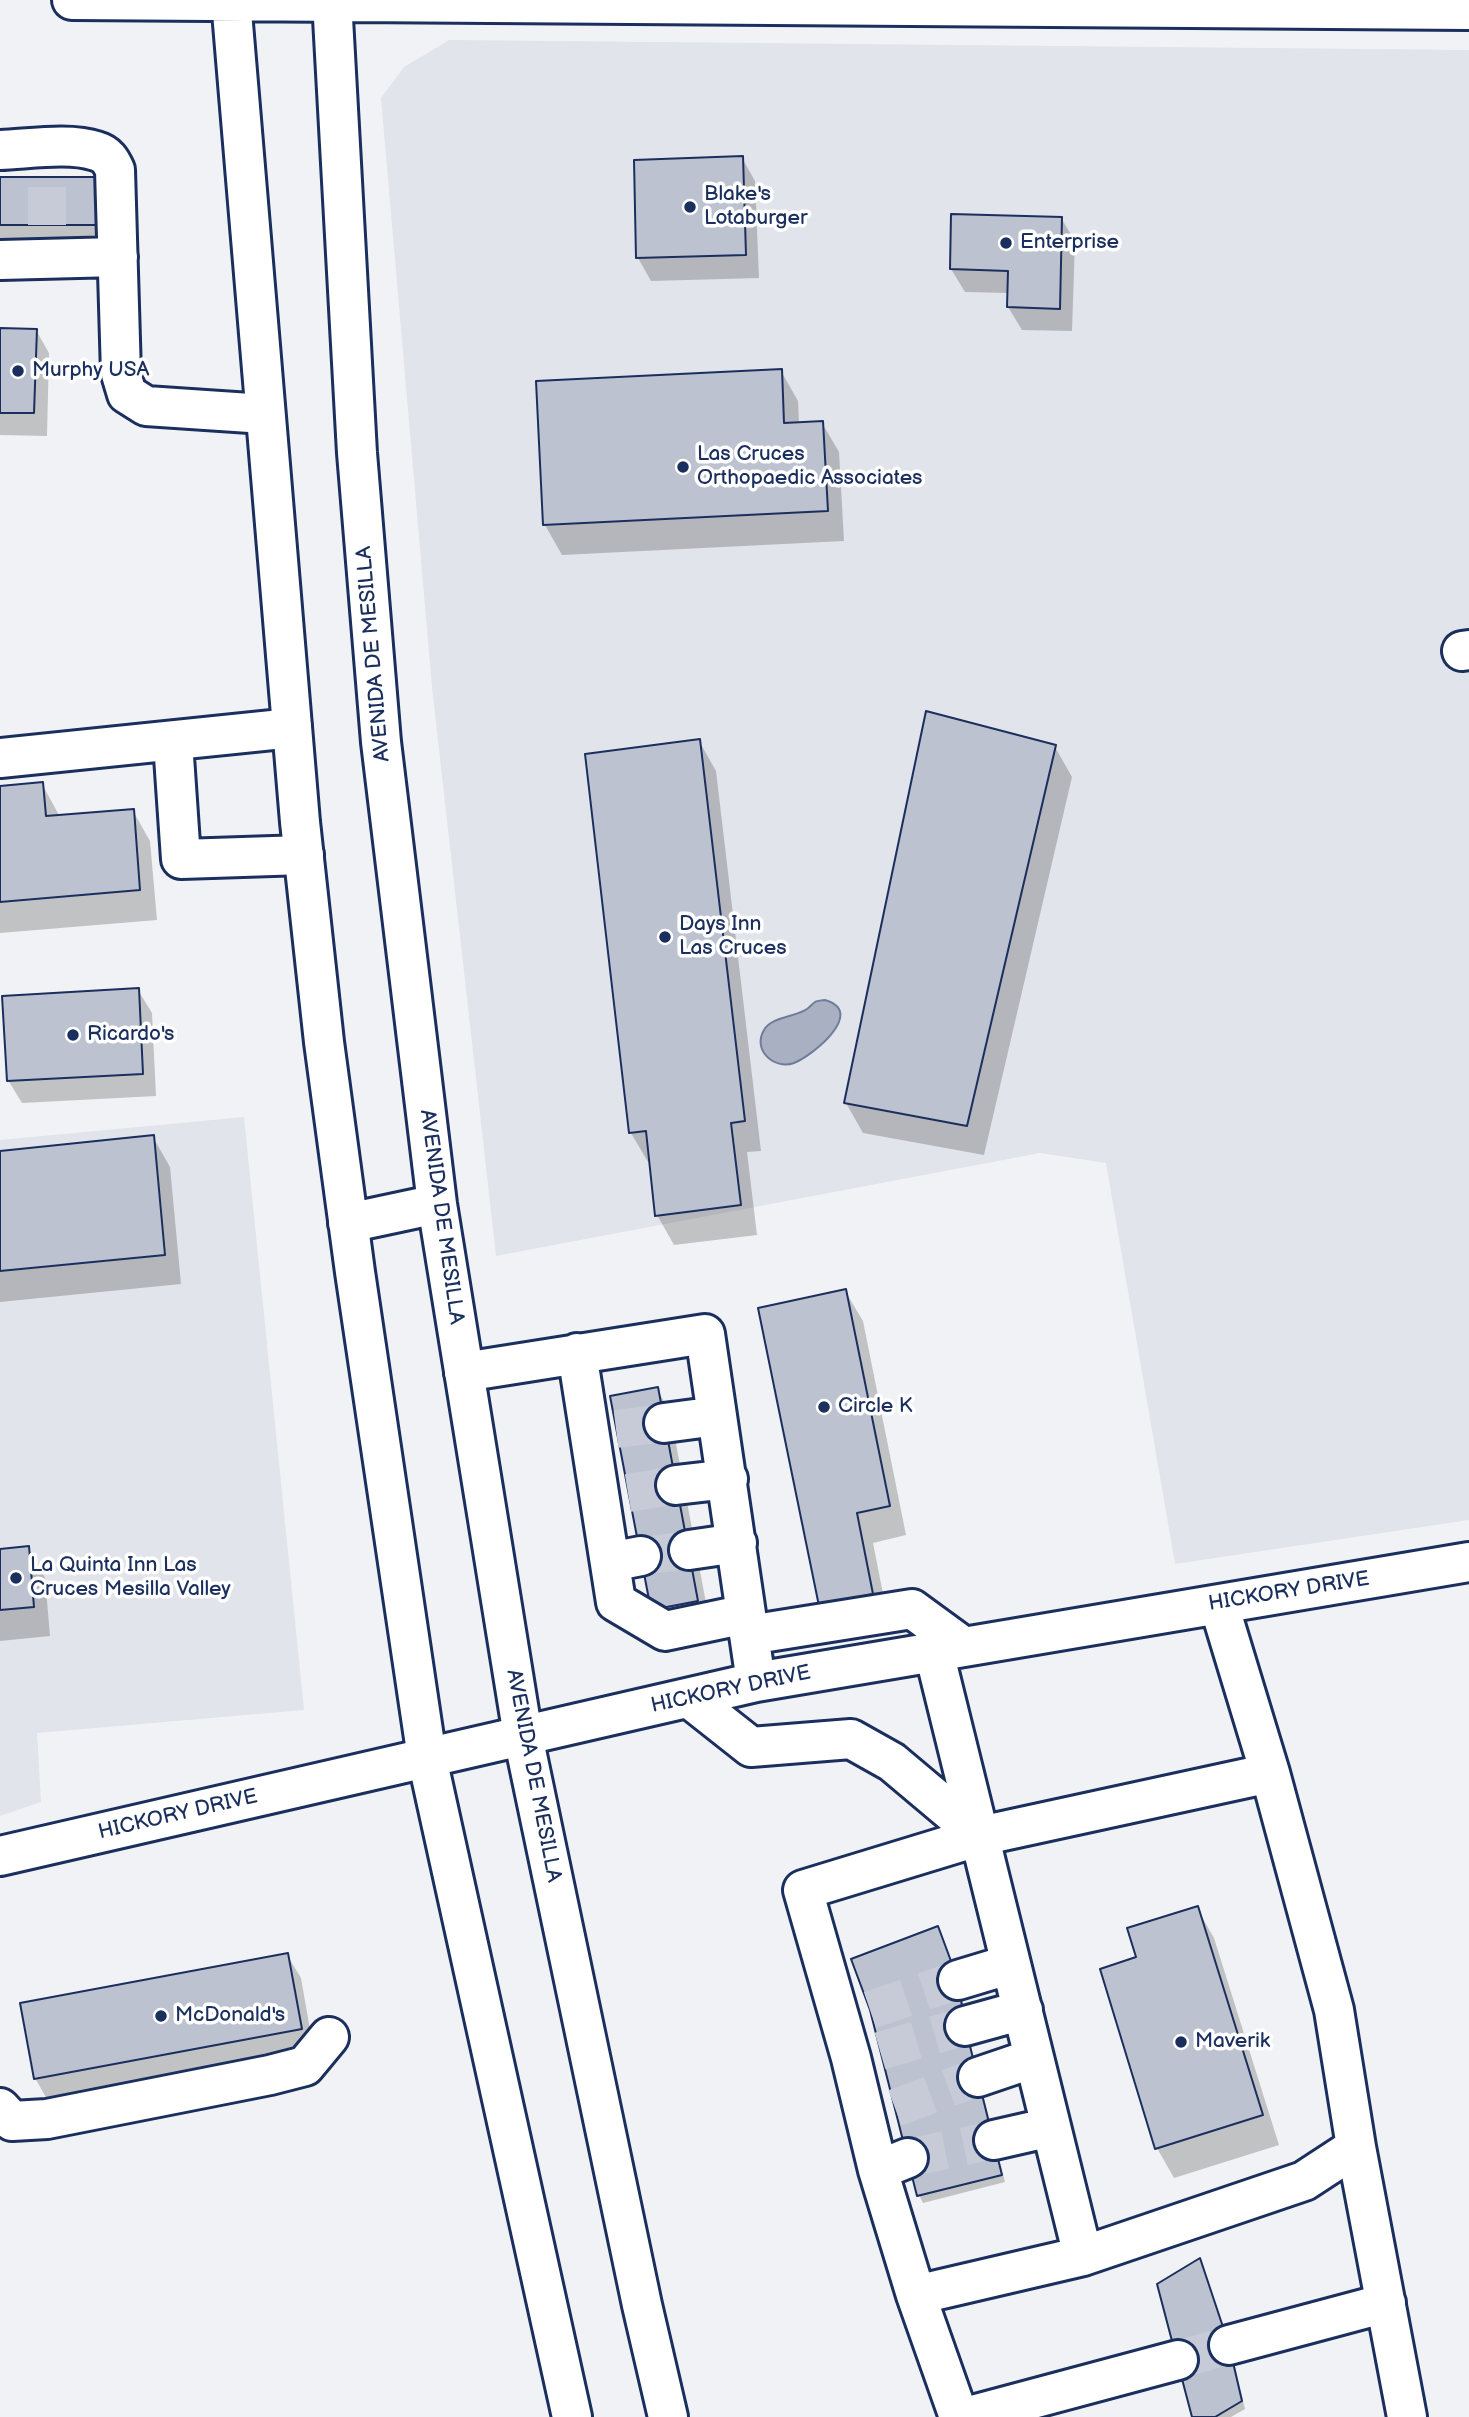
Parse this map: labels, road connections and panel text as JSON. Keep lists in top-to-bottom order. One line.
{"streets":{"main road":["AVENIDA DE MESILLA","HICKORY DRIVE"]},"crossings":[["AVENIDA DE MESILLA","HICKORY DRIVE"]],"places":["Blake's Lotaburger","Enterprise","Murphy USA","Las Cruces Orthopaedic Associates","Days Inn Las Cruces","Ricardo's","Circle K","La Quinta Inn Las Cruces Mesilla Valley","McDonald's","Maverik"]}
